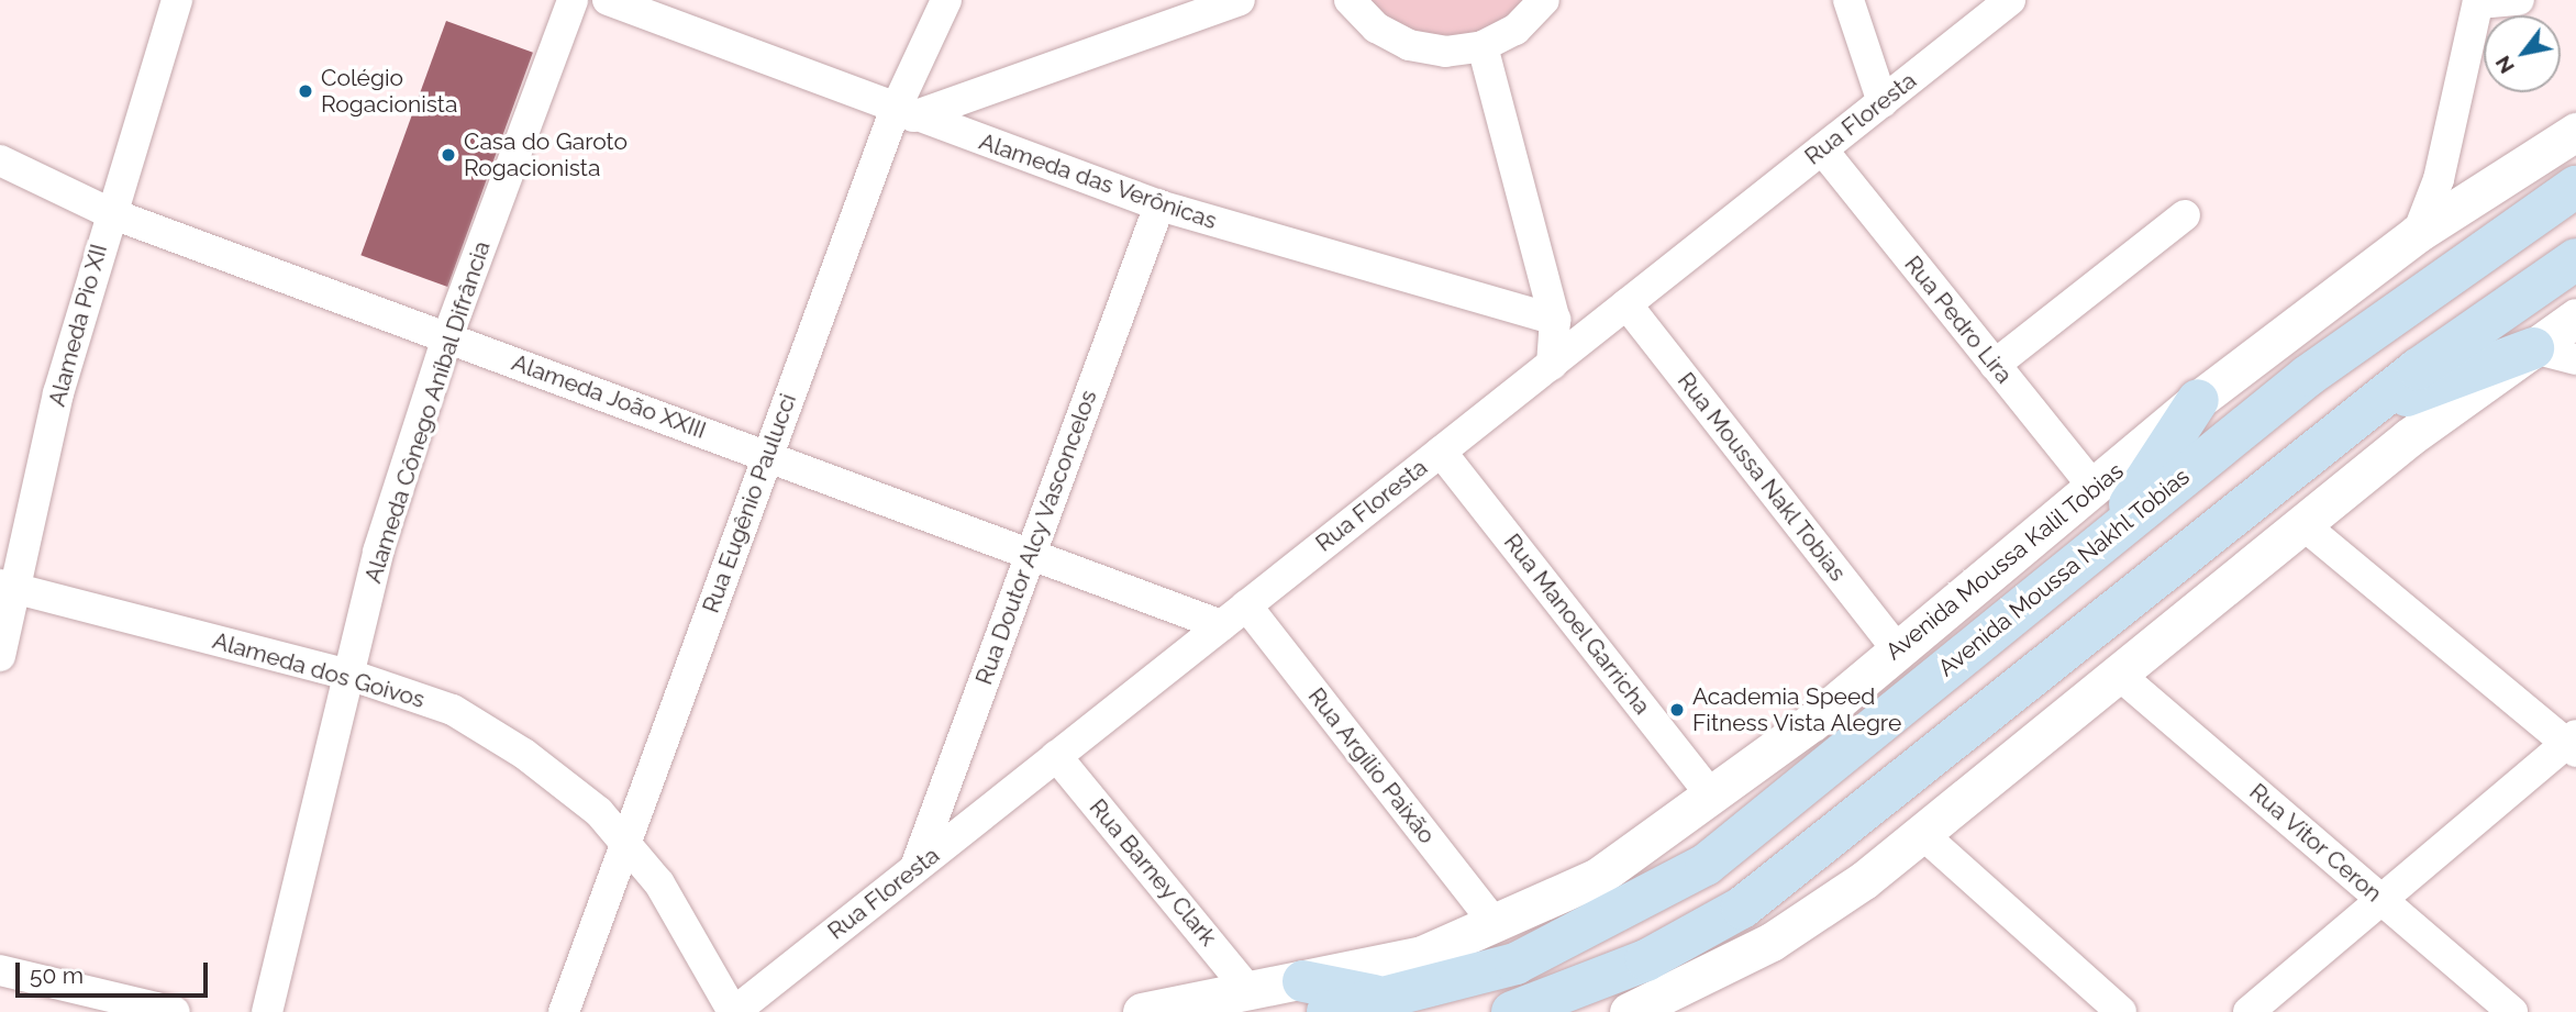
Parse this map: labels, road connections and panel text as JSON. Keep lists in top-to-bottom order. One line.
{"streets":{"main road":["Avenida Moussa Nakhl Tobias"],"street":["Rua Floresta","Alameda das Verônicas","Rua Pedro Lira","Alameda Pio XII","Alameda João XXIII","Alameda Cônego Aníbal Difrância","Rua Moussa Nakl Tobias","Rua Eugênio Paulucci","Rua Doutor Alcy Vasconcelos","Avenida Moussa Kalil Tobias","Rua Manoel Garricha","Alameda dos Goivos","Rua Argílio Paixão","Rua Vitor Ceron","Rua Barney Clark"]},"crossings":[["Rua Floresta","Rua Pedro Lira"],["Rua Floresta","Alameda João XXIII"],["Rua Floresta","Rua Moussa Nakl Tobias"],["Rua Floresta","Rua Doutor Alcy Vasconcelos"],["Rua Floresta","Rua Manoel Garricha"],["Rua Floresta","Alameda dos Goivos"],["Rua Floresta","Rua Argílio Paixão"],["Rua Floresta","Rua Barney Clark"],["Alameda das Verônicas","Rua Eugênio Paulucci"],["Alameda das Verônicas","Rua Doutor Alcy Vasconcelos"],["Rua Pedro Lira","Avenida Moussa Kalil Tobias"],["Alameda Pio XII","Alameda João XXIII"],["Alameda Pio XII","Alameda dos Goivos"],["Alameda João XXIII","Alameda Cônego Aníbal Difrância"],["Alameda João XXIII","Rua Eugênio Paulucci"],["Alameda João XXIII","Rua Doutor Alcy Vasconcelos"],["Alameda Cônego Aníbal Difrância","Alameda dos Goivos"],["Rua Moussa Nakl Tobias","Avenida Moussa Kalil Tobias"],["Rua Eugênio Paulucci","Alameda dos Goivos"],["Avenida Moussa Kalil Tobias","Avenida Moussa Nakhl Tobias"],["Avenida Moussa Kalil Tobias","Rua Manoel Garricha"],["Avenida Moussa Kalil Tobias","Rua Argílio Paixão"],["Avenida Moussa Kalil Tobias","Rua Barney Clark"]],"places":["Colégio Rogacionista","Casa do Garoto Rogacionista","Academia Speed Fitness Vista Alegre"],"scale_bar":"50 m","north":"bottom left"}
